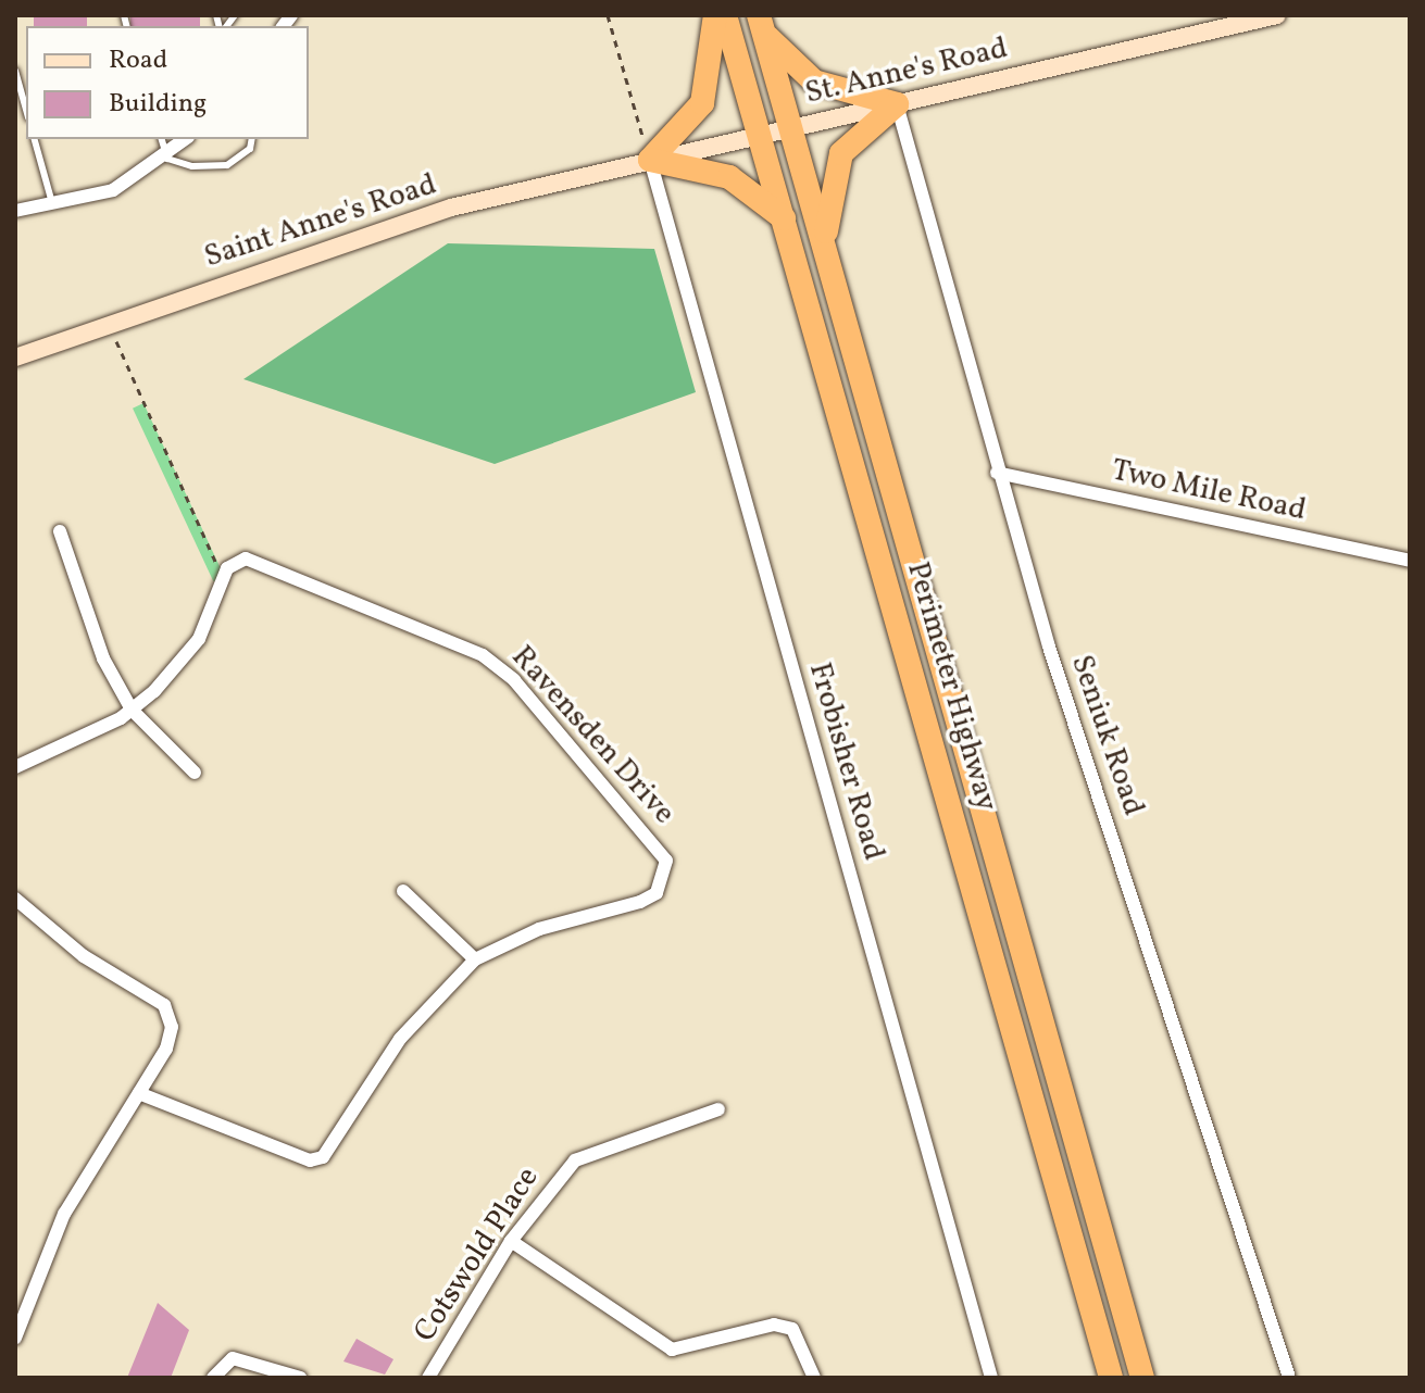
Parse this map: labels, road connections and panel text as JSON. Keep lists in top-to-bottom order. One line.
{"streets":{"highway":["Perimeter Highway"],"main road":["St. Anne's Road","Saint Anne's Road"],"street":["Two Mile Road","Ravensden Drive","Seniuk Road","Frobisher Road","Cotswold Place"]},"crossings":[["St. Anne's Road","Saint Anne's Road"],["St. Anne's Road","Perimeter Highway"],["St. Anne's Road","Seniuk Road"],["St. Anne's Road","Frobisher Road"],["Saint Anne's Road","Frobisher Road"],["Two Mile Road","Seniuk Road"]],"legend":["Road","Building"]}
